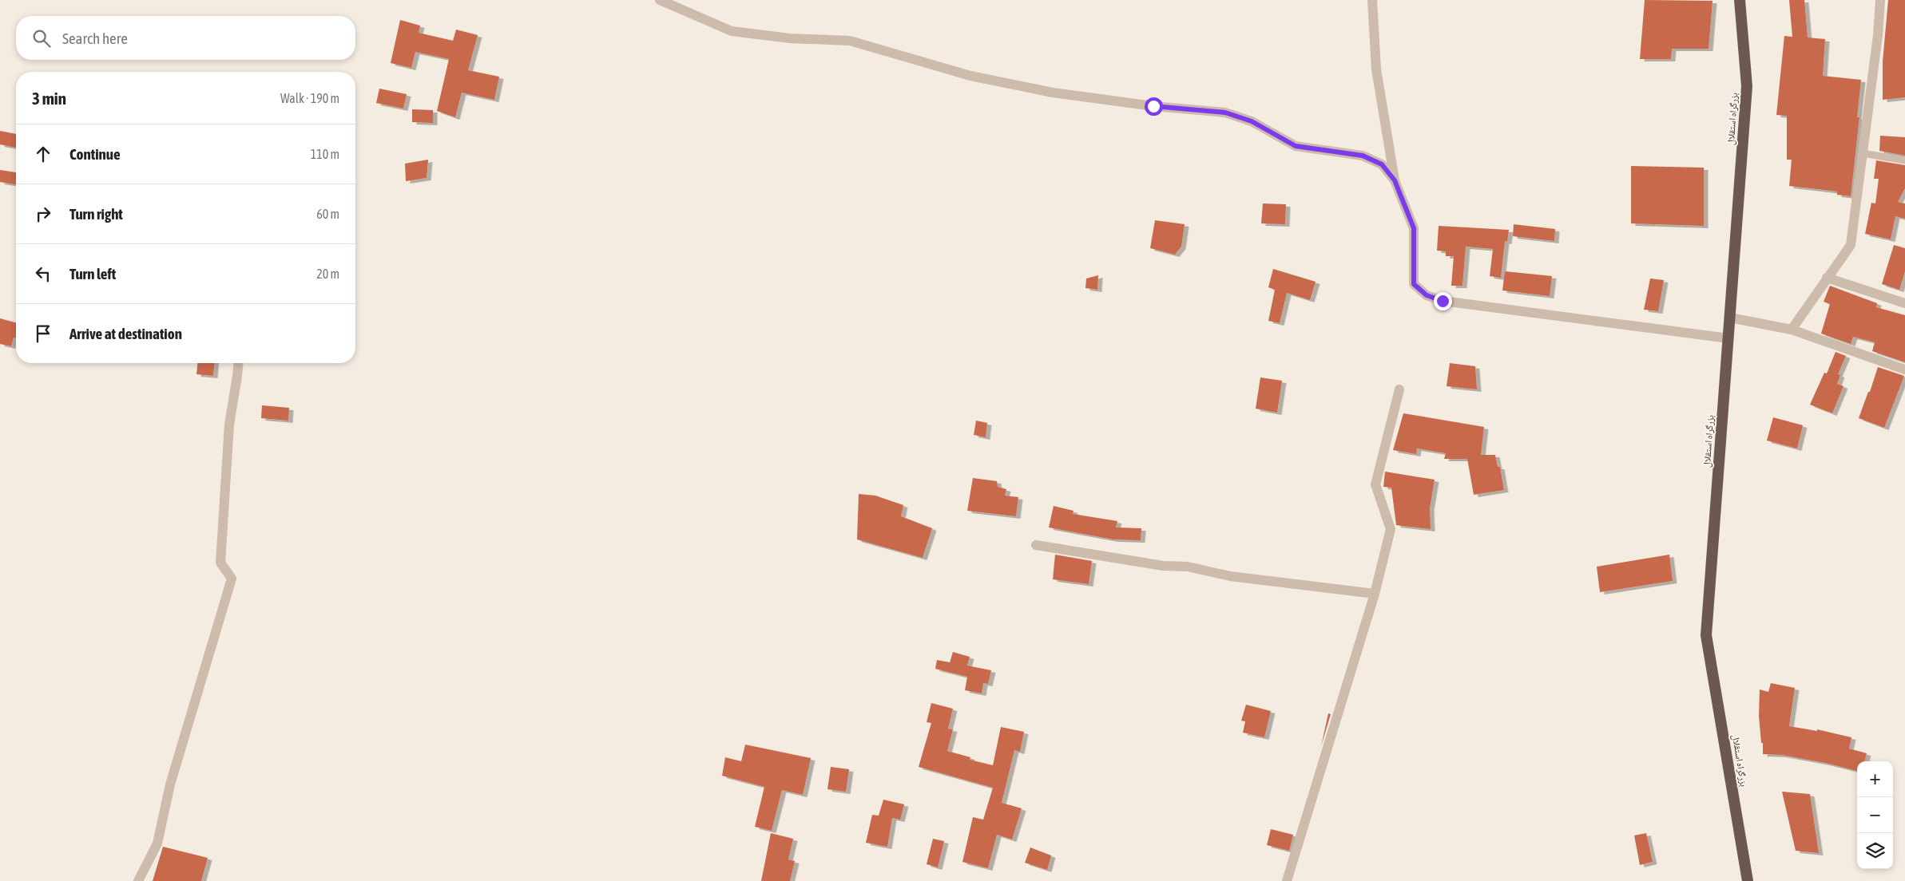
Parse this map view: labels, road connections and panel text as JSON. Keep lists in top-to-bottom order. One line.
{"streets":{"highway":["بزرگراه استقلال"]},"page":{"search":"Search here","heading":["3 min","Walk · 190 m"],"list":[["Continue","110 m"],["Turn right","60 m"],["Turn left","20 m"],"Arrive at destination"],"map_buttons":["+","−"]}}
